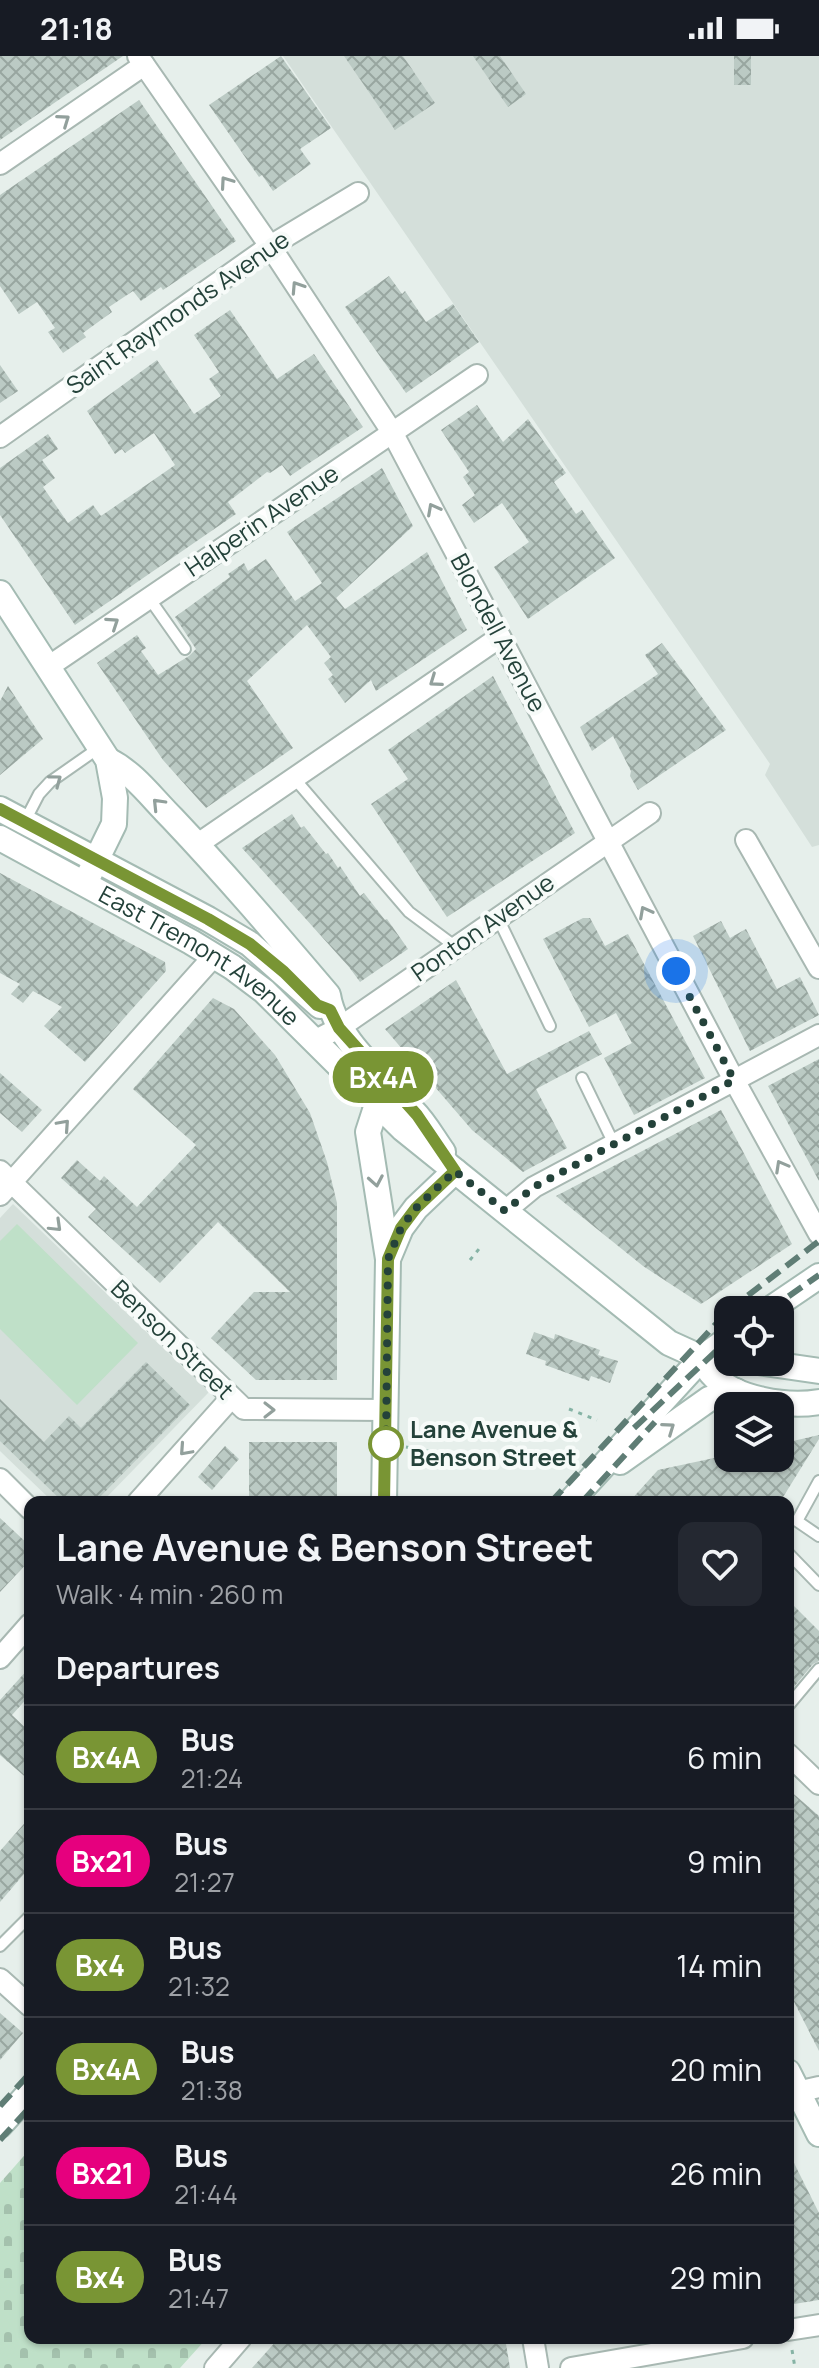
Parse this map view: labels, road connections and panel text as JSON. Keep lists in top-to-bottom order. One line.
{"streets":{"main road":["East Tremont Avenue"],"street":["Saint Raymonds Avenue","Halperin Avenue","Blondell Avenue","Ponton Avenue","Benson Street"]},"crossings":[["Saint Raymonds Avenue","Blondell Avenue"],["Halperin Avenue","Blondell Avenue"],["Blondell Avenue","Ponton Avenue"],["Ponton Avenue","East Tremont Avenue"]],"one_way":["Blondell Avenue","Benson Street"],"places":["Lane Avenue & Benson Street"],"lines":["bus line Bx4A"],"page":{"status":"21:18","on_map":"Bx4A","heading":[["Lane Avenue & Benson Street","Walk · 4 min · 260 m"],"Departures"],"list":[{"mark":"Bx4A","name":"Bus","note":"21:24","value":"6 min"},{"mark":"Bx21","name":"Bus","note":"21:27","value":"9 min"},{"mark":"Bx4","name":"Bus","note":"21:32","value":"14 min"},{"mark":"Bx4A","name":"Bus","note":"21:38","value":"20 min"},{"mark":"Bx21","name":"Bus","note":"21:44","value":"26 min"},{"mark":"Bx4","name":"Bus","note":"21:47","value":"29 min"}]}}
